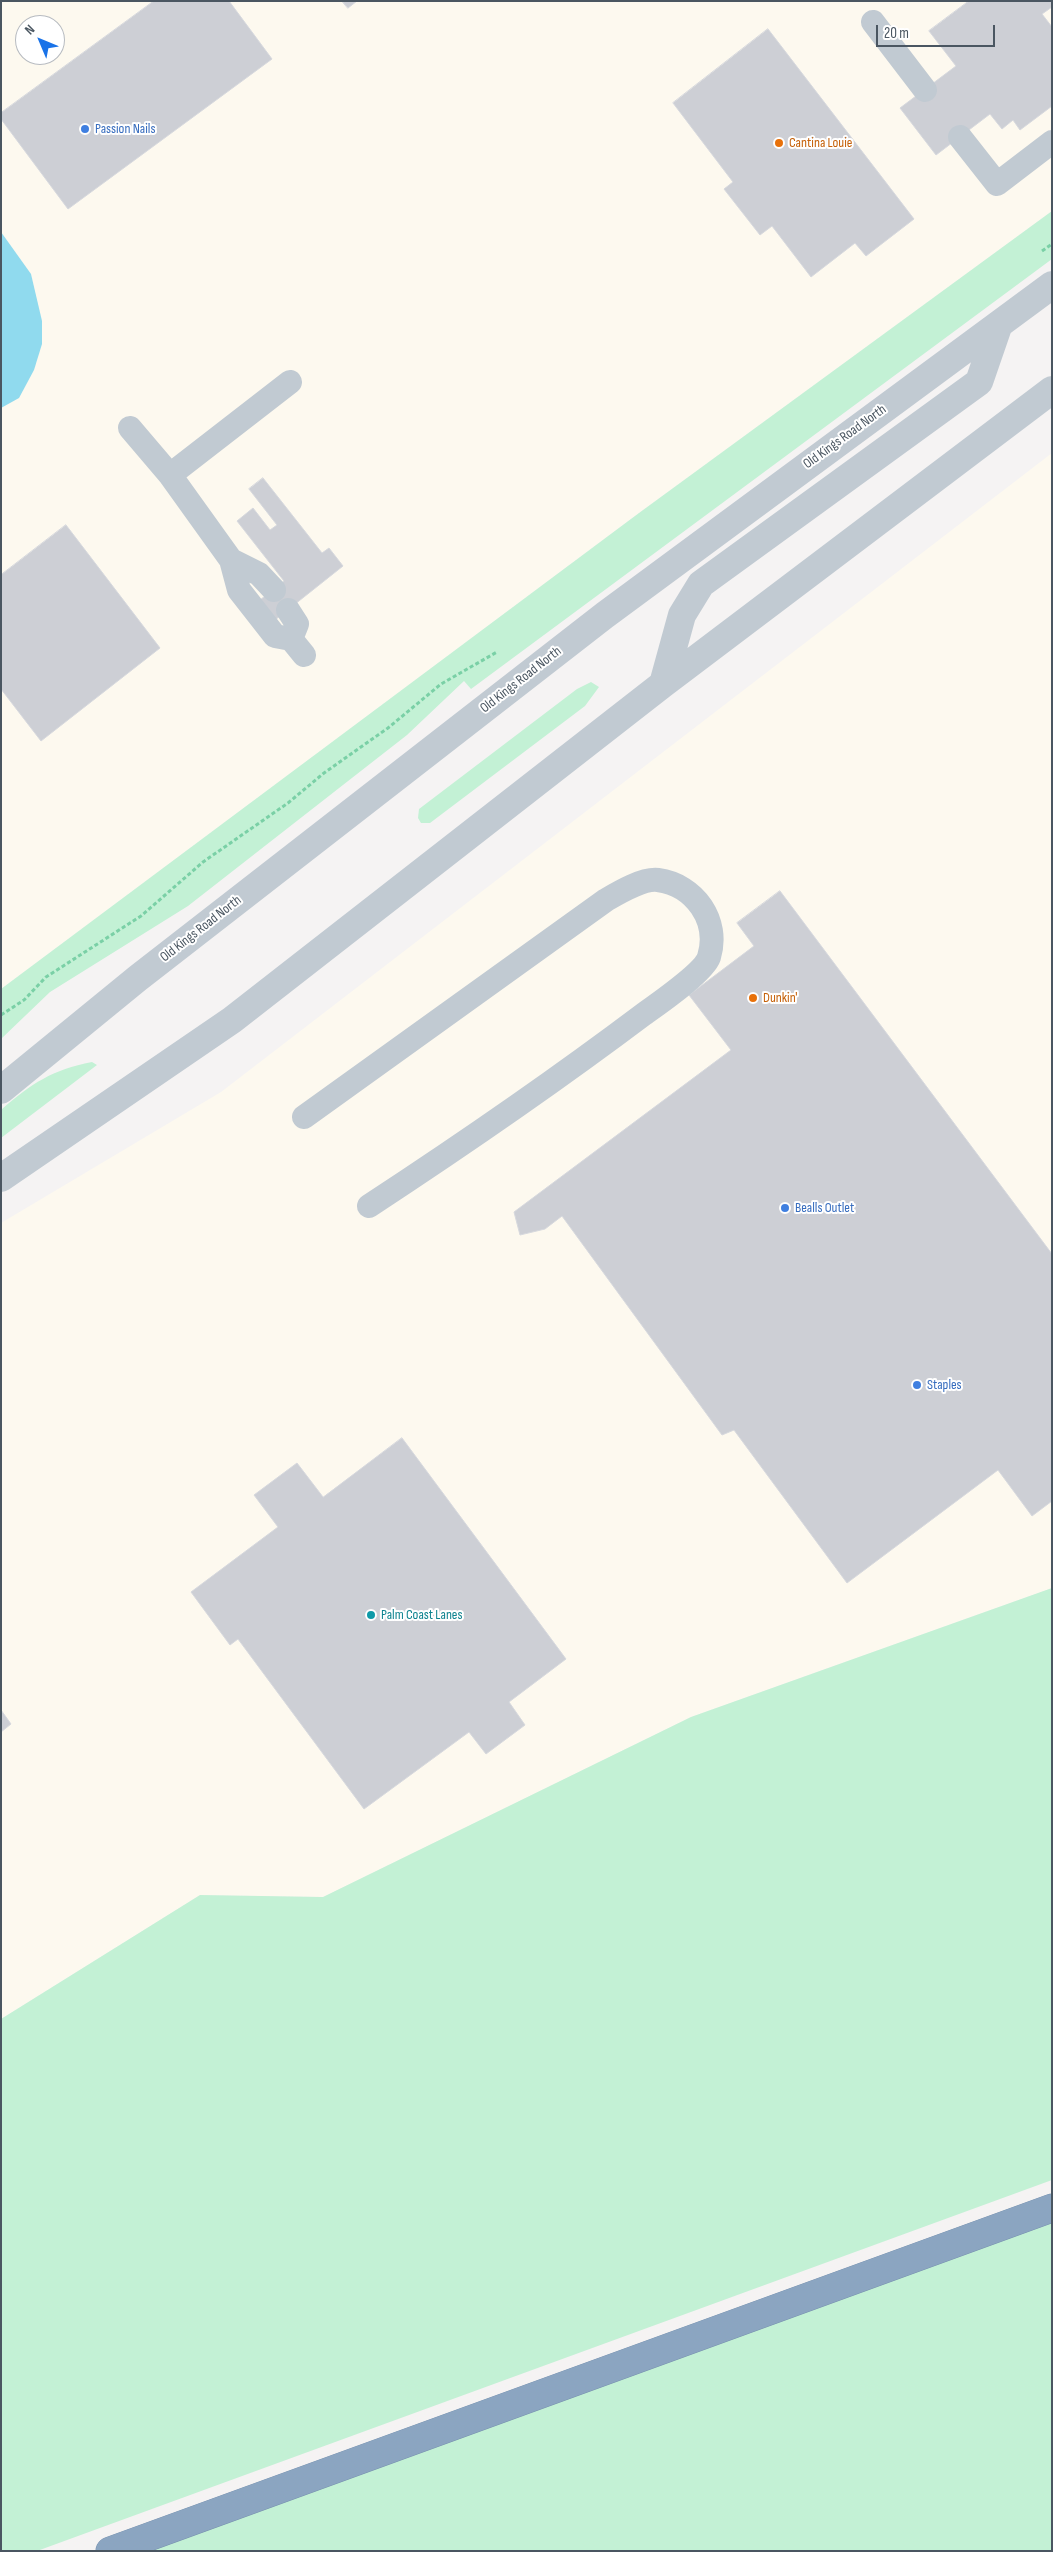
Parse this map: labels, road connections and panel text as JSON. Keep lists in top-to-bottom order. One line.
{"streets":{"street":["Old Kings Road North"]},"places":["Passion Nails","Cantina Louie","Dunkin'","Bealls Outlet","Staples","Palm Coast Lanes"],"scale_bar":"20 m","north":"top left"}
